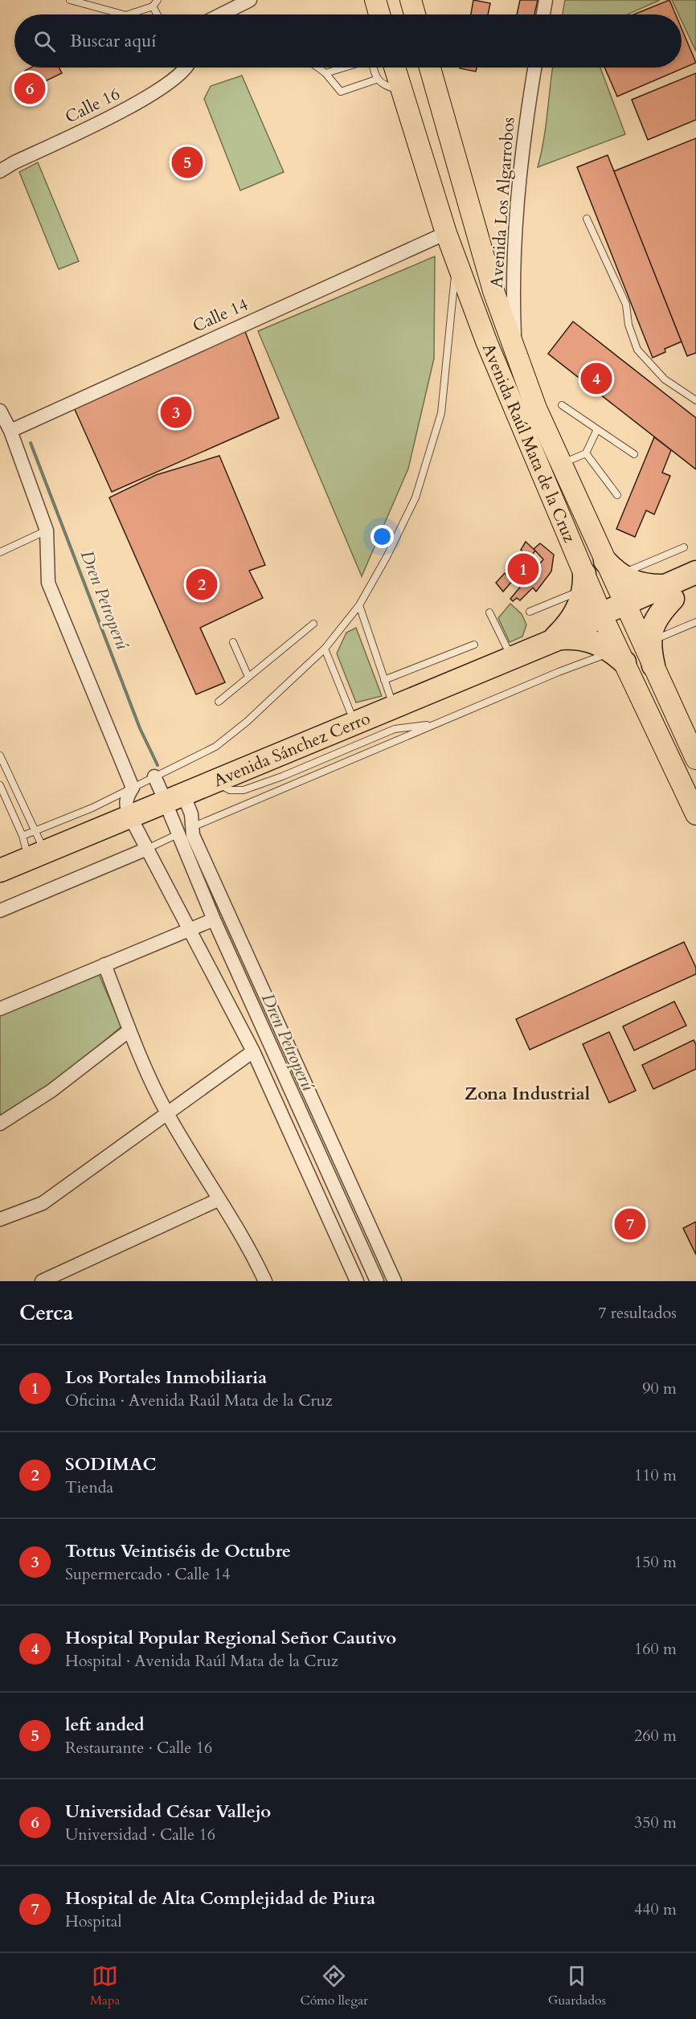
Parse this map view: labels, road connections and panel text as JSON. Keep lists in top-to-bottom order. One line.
{"streets":{"highway":["Avenida Sánchez Cerro"],"main road":["Avenida Raúl Mata de la Cruz"],"street":["Calle 16","Avenida Los Algarrobos","Calle 14"]},"crossings":[["Avenida Los Algarrobos","Avenida Raúl Mata de la Cruz"],["Calle 14","Avenida Raúl Mata de la Cruz"],["Avenida Raúl Mata de la Cruz","Avenida Sánchez Cerro"]],"districts":["Zona Industrial"],"water":["Dren Petroperú"],"page":{"search":"Buscar aquí","pins":["6","5","4","3","1","2","7"],"heading":["Cerca","7 resultados"],"list":[{"mark":"1","name":"Los Portales Inmobiliaria","note":"Oficina · Avenida Raúl Mata de la Cruz","value":"90 m"},{"mark":"2","name":"SODIMAC","note":"Tienda","value":"110 m"},{"mark":"3","name":"Tottus Veintiséis de Octubre","note":"Supermercado · Calle 14","value":"150 m"},{"mark":"4","name":"Hospital Popular Regional Señor Cautivo","note":"Hospital · Avenida Raúl Mata de la Cruz","value":"160 m"},{"mark":"5","name":"left anded","note":"Restaurante · Calle 16","value":"260 m"},{"mark":"6","name":"Universidad César Vallejo","note":"Universidad · Calle 16","value":"350 m"},{"mark":"7","name":"Hospital de Alta Complejidad de Piura","note":"Hospital","value":"440 m"}],"nav":["Mapa","Cómo llegar","Guardados"]}}
